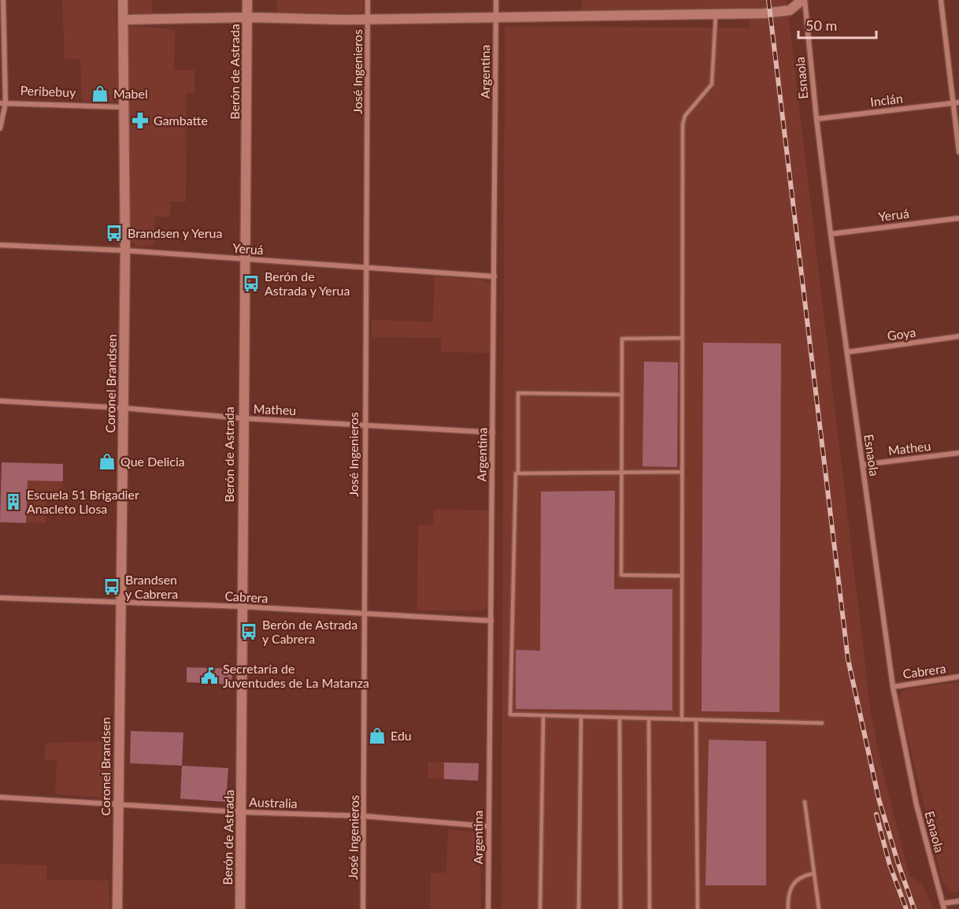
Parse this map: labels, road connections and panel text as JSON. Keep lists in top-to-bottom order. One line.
{"streets":{"street":["Berón de Astrada","José Ingenieros","Argentina","Esnaola","Peribebuy","Inclán","Yeruá","Goya","Coronel Brandsen","Matheu","Cabrera","Australia"]},"crossings":[["Berón de Astrada","Yeruá"],["Berón de Astrada","Matheu"],["Berón de Astrada","Cabrera"],["Berón de Astrada","Australia"],["José Ingenieros","Yeruá"],["José Ingenieros","Matheu"],["José Ingenieros","Cabrera"],["José Ingenieros","Australia"],["Argentina","Yeruá"],["Argentina","Matheu"],["Argentina","Cabrera"],["Argentina","Australia"],["Esnaola","Inclán"],["Esnaola","Yeruá"],["Esnaola","Goya"],["Esnaola","Matheu"],["Esnaola","Cabrera"],["Peribebuy","Coronel Brandsen"],["Yeruá","Coronel Brandsen"],["Coronel Brandsen","Matheu"],["Coronel Brandsen","Cabrera"],["Coronel Brandsen","Australia"]],"places":{"shop":["Mabel","Que Delicia","Edu"],"pharmacy":["Gambatte"],"bus stop":["Brandsen y Yerua","Berón de Astrada y Yerua","Brandsen y Cabrera","Berón de Astrada y Cabrera"],"building":["Escuela 51 Brigadier Anacleto Llosa"],"public building":["Secretaría de Juventudes de La Matanza"]},"scale_bar":"50 m"}
